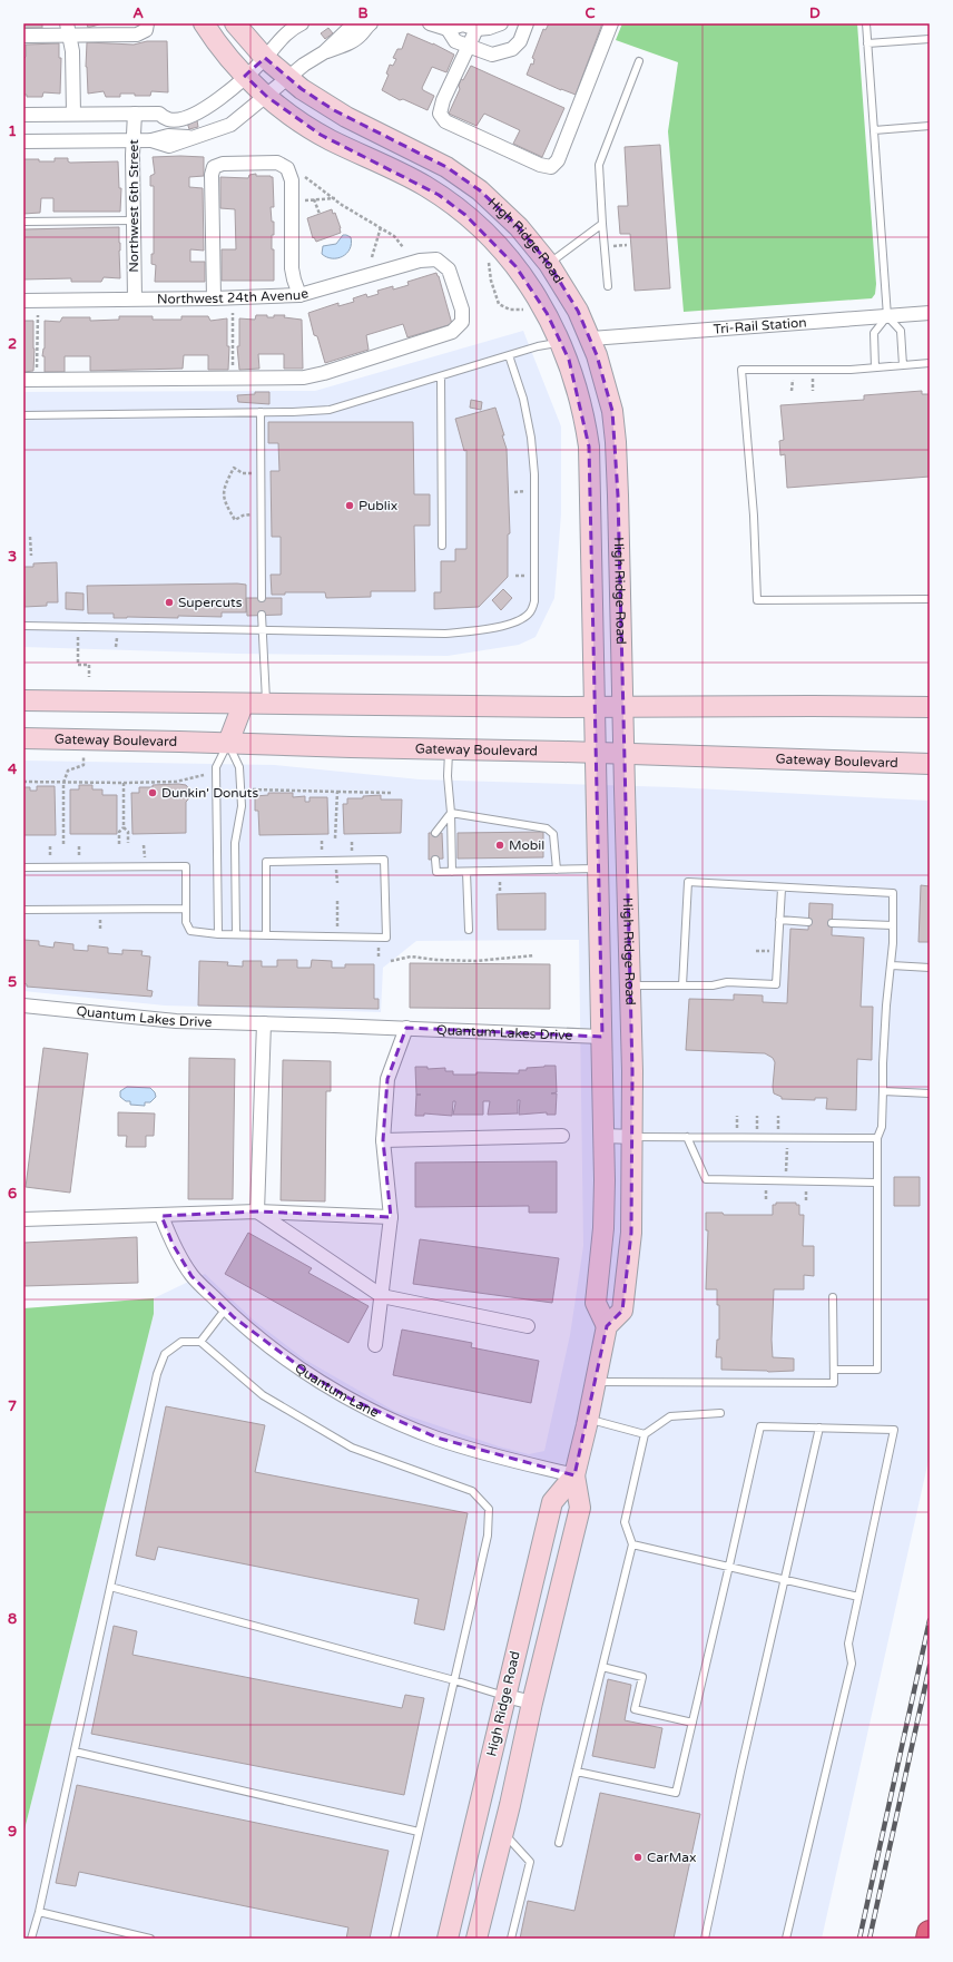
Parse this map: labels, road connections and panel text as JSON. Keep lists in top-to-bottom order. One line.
{"streets":{"street":["Northwest 6th Street","High Ridge Road","Northwest 24th Avenue","Tri-Rail Station","Gateway Boulevard","Quantum Lakes Drive","Quantum Lane"]},"crossings":[["Northwest 6th Street","Northwest 24th Avenue"],["High Ridge Road","Tri-Rail Station"],["High Ridge Road","Gateway Boulevard"],["High Ridge Road","Quantum Lakes Drive"],["High Ridge Road","Quantum Lane"]],"places":["Publix","Supercuts","Dunkin' Donuts","Mobil","CarMax"],"grid":{"columns":["A","B","C","D"],"rows":["1","2","3","4","5","6","7","8","9"]}}
